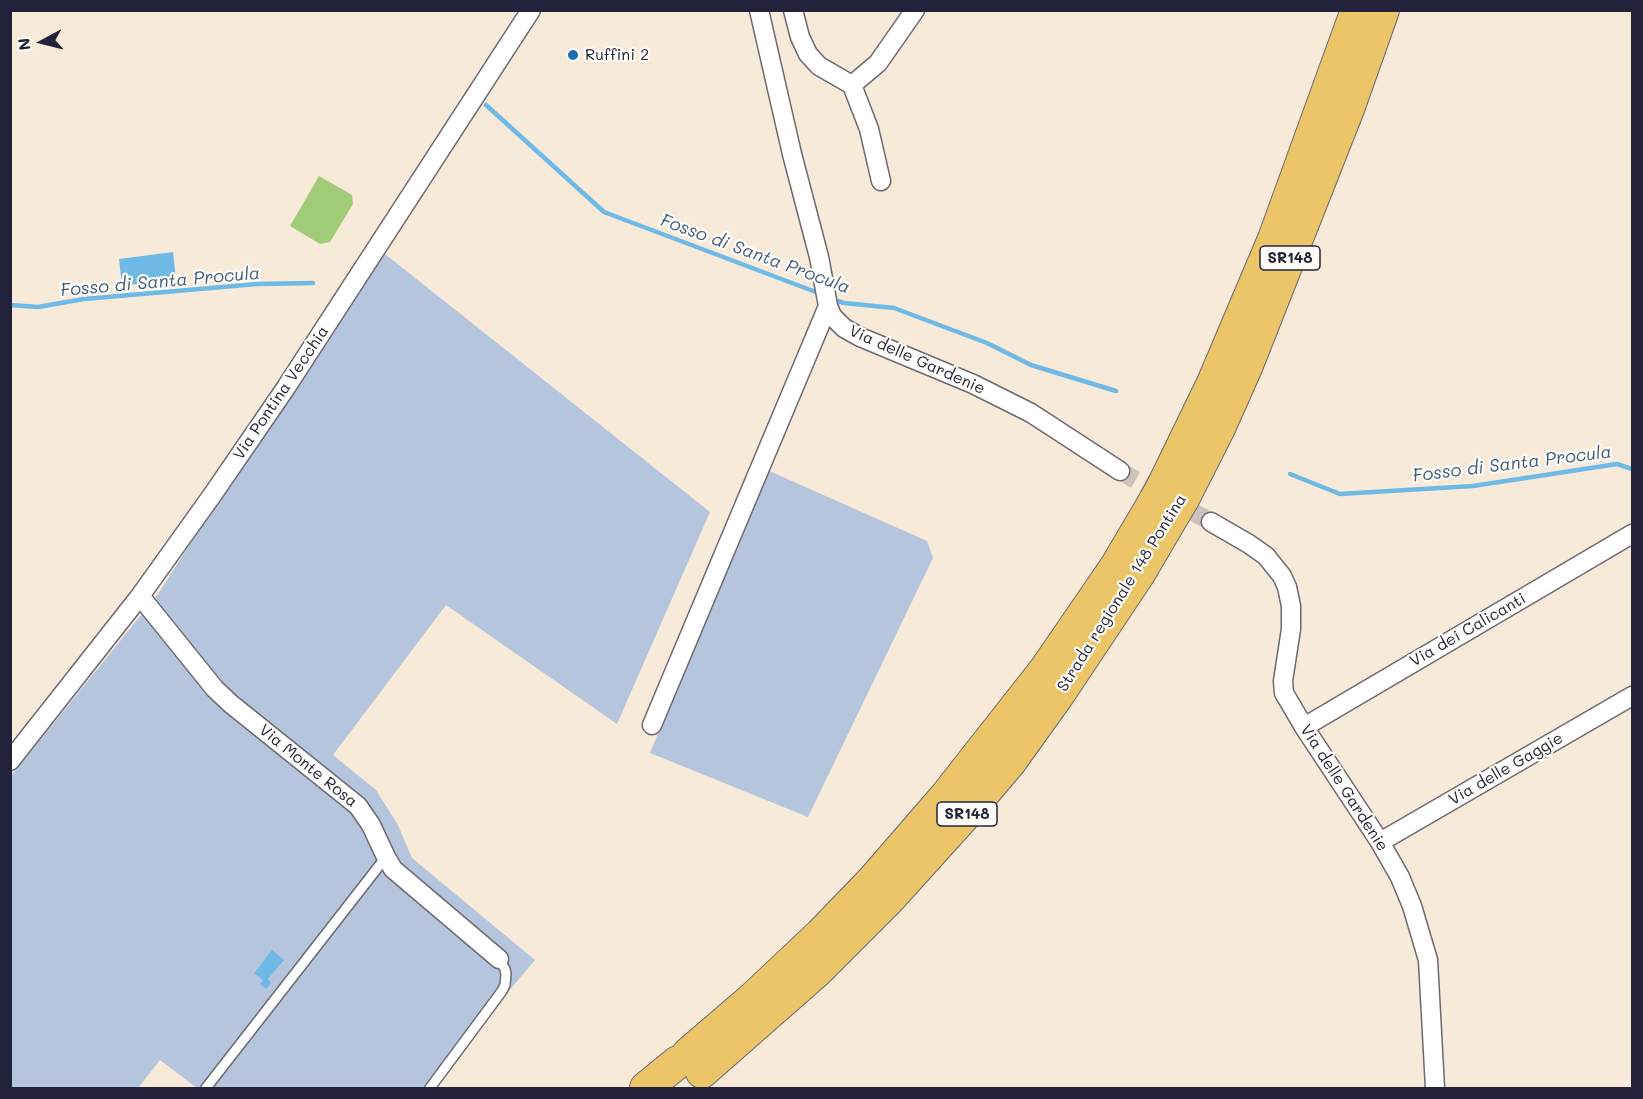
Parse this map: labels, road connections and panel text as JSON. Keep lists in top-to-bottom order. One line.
{"streets":{"highway":["SR148","Strada regionale 148 Pontina"],"street":["Via delle Gardenie","Via Pontina Vecchia","Via dei Calicanti","Via Monte Rosa","Via delle Gaggie"]},"crossings":[["Via delle Gardenie","Via dei Calicanti"],["Via delle Gardenie","Via delle Gaggie"],["Via Pontina Vecchia","Via Monte Rosa"]],"water":["Fosso di Santa Procula"],"places":["Ruffini 2"],"north":"left"}
